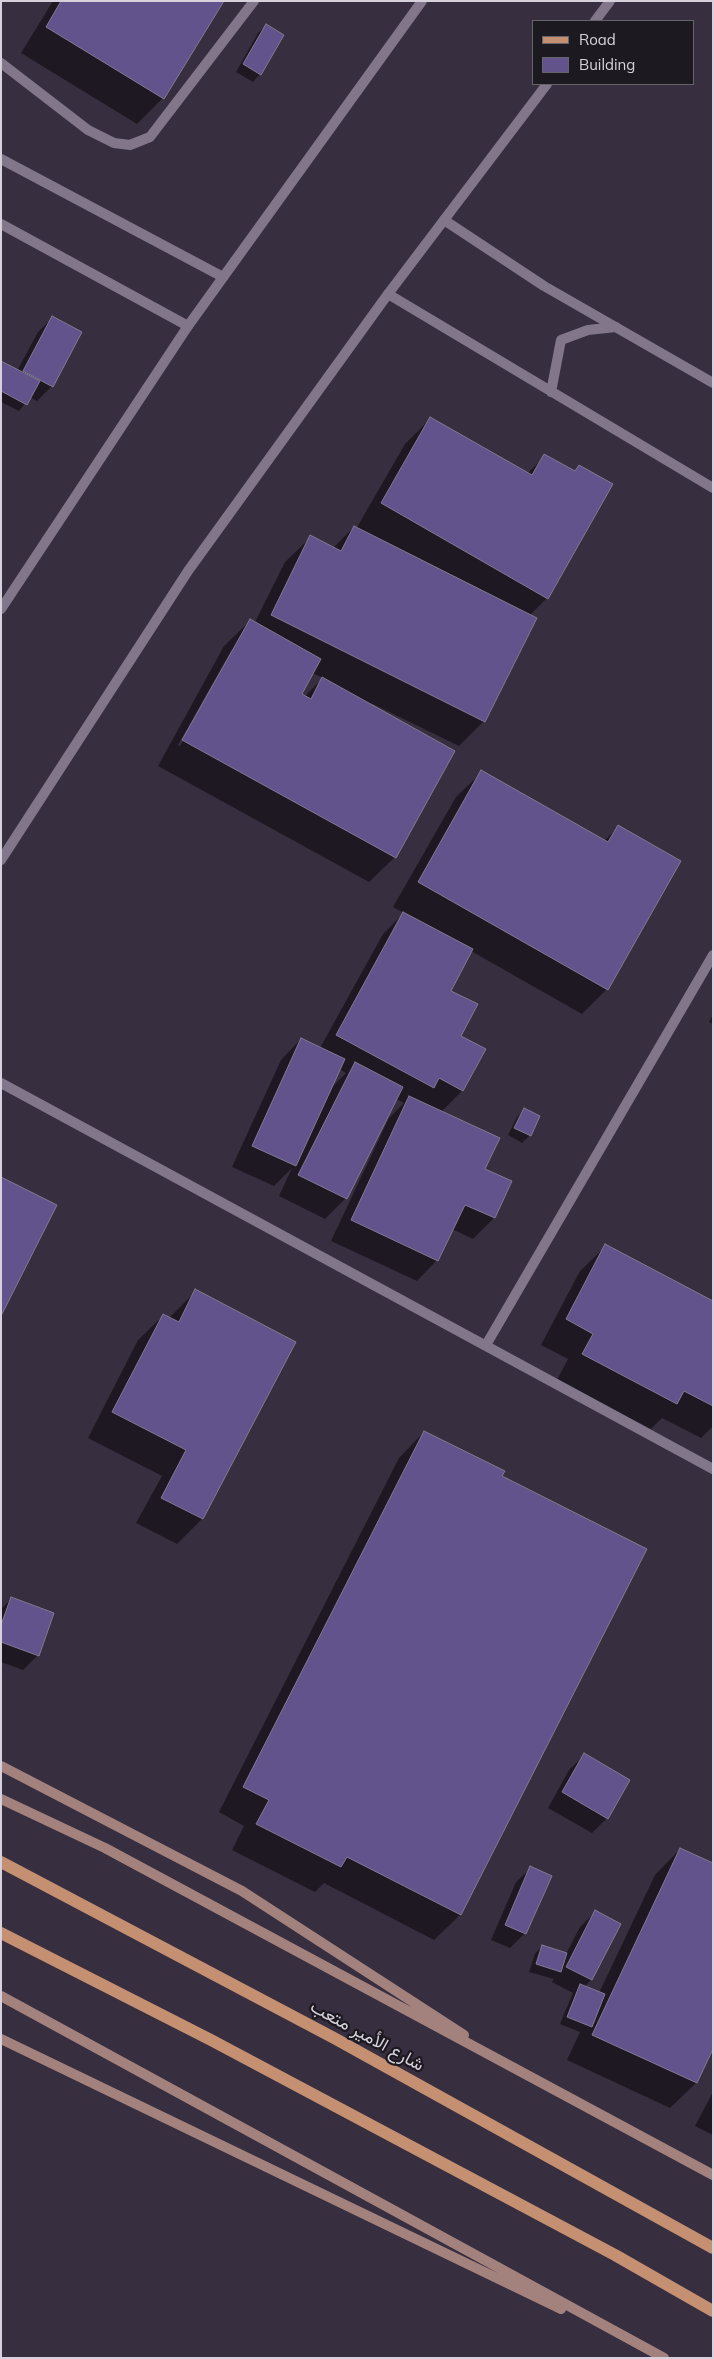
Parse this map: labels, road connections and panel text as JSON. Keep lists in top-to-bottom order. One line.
{"streets":{"main road":["شارع الأمير متعب"]},"legend":["Road","Building"]}
